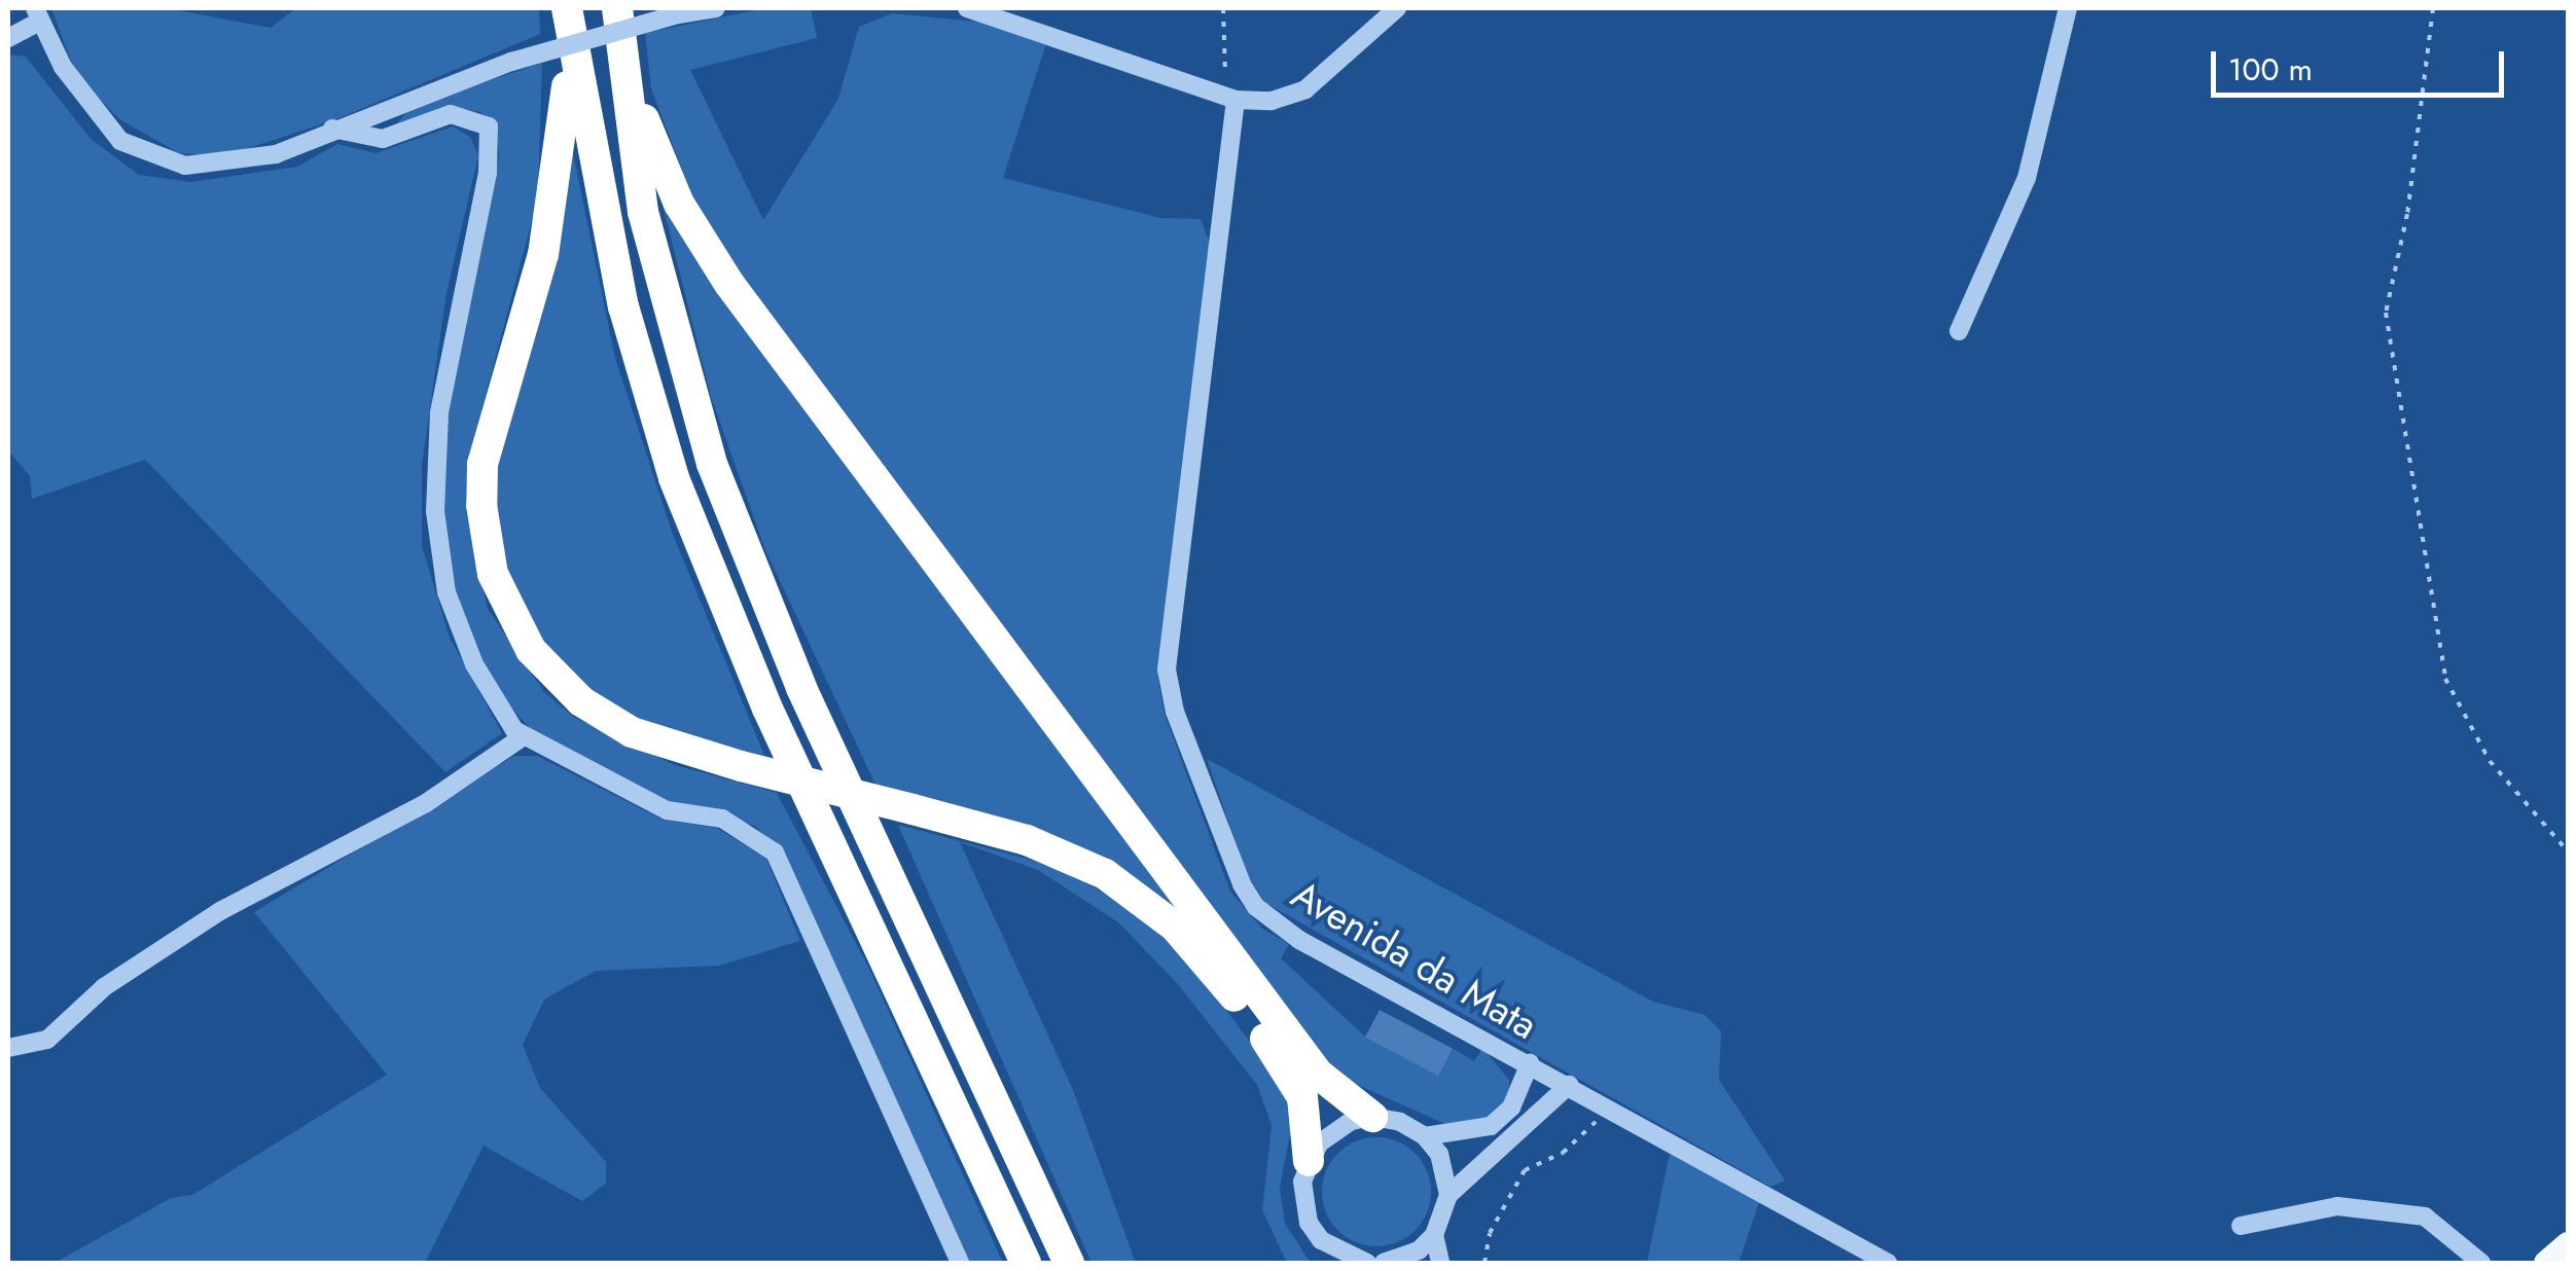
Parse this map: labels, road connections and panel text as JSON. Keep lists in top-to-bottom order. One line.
{"streets":{"street":["Avenida da Mata"]},"scale_bar":"100 m"}
